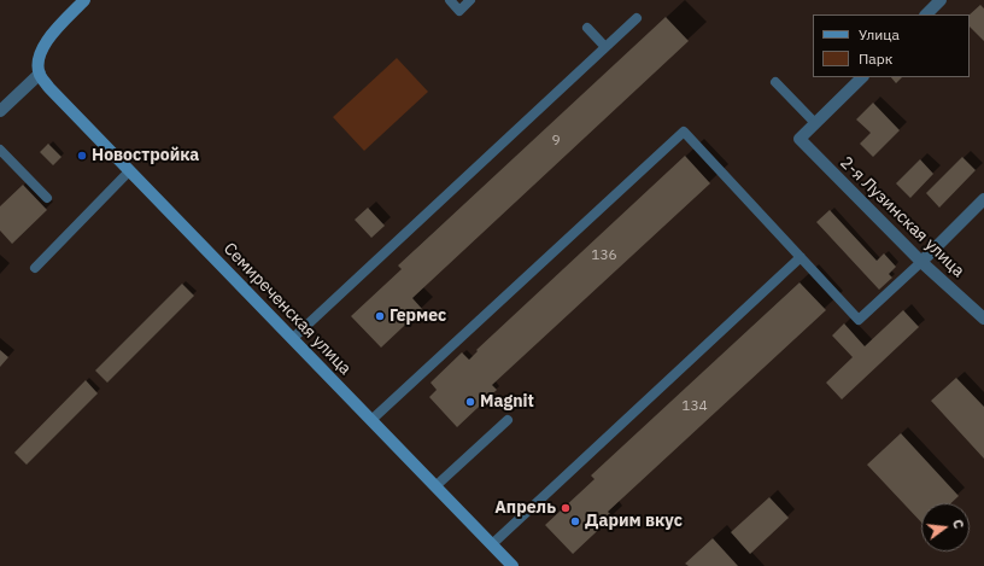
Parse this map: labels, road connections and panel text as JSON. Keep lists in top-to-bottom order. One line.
{"streets":{"main road":["Семиреченская улица"],"street":["2-я Лузинская улица"]},"places":["Новостройка","Гермес","Magnit","Апрель","Дарим вкус"],"house_numbers":["9","136","134"],"legend":["Улица","Парк"],"north":"right"}
